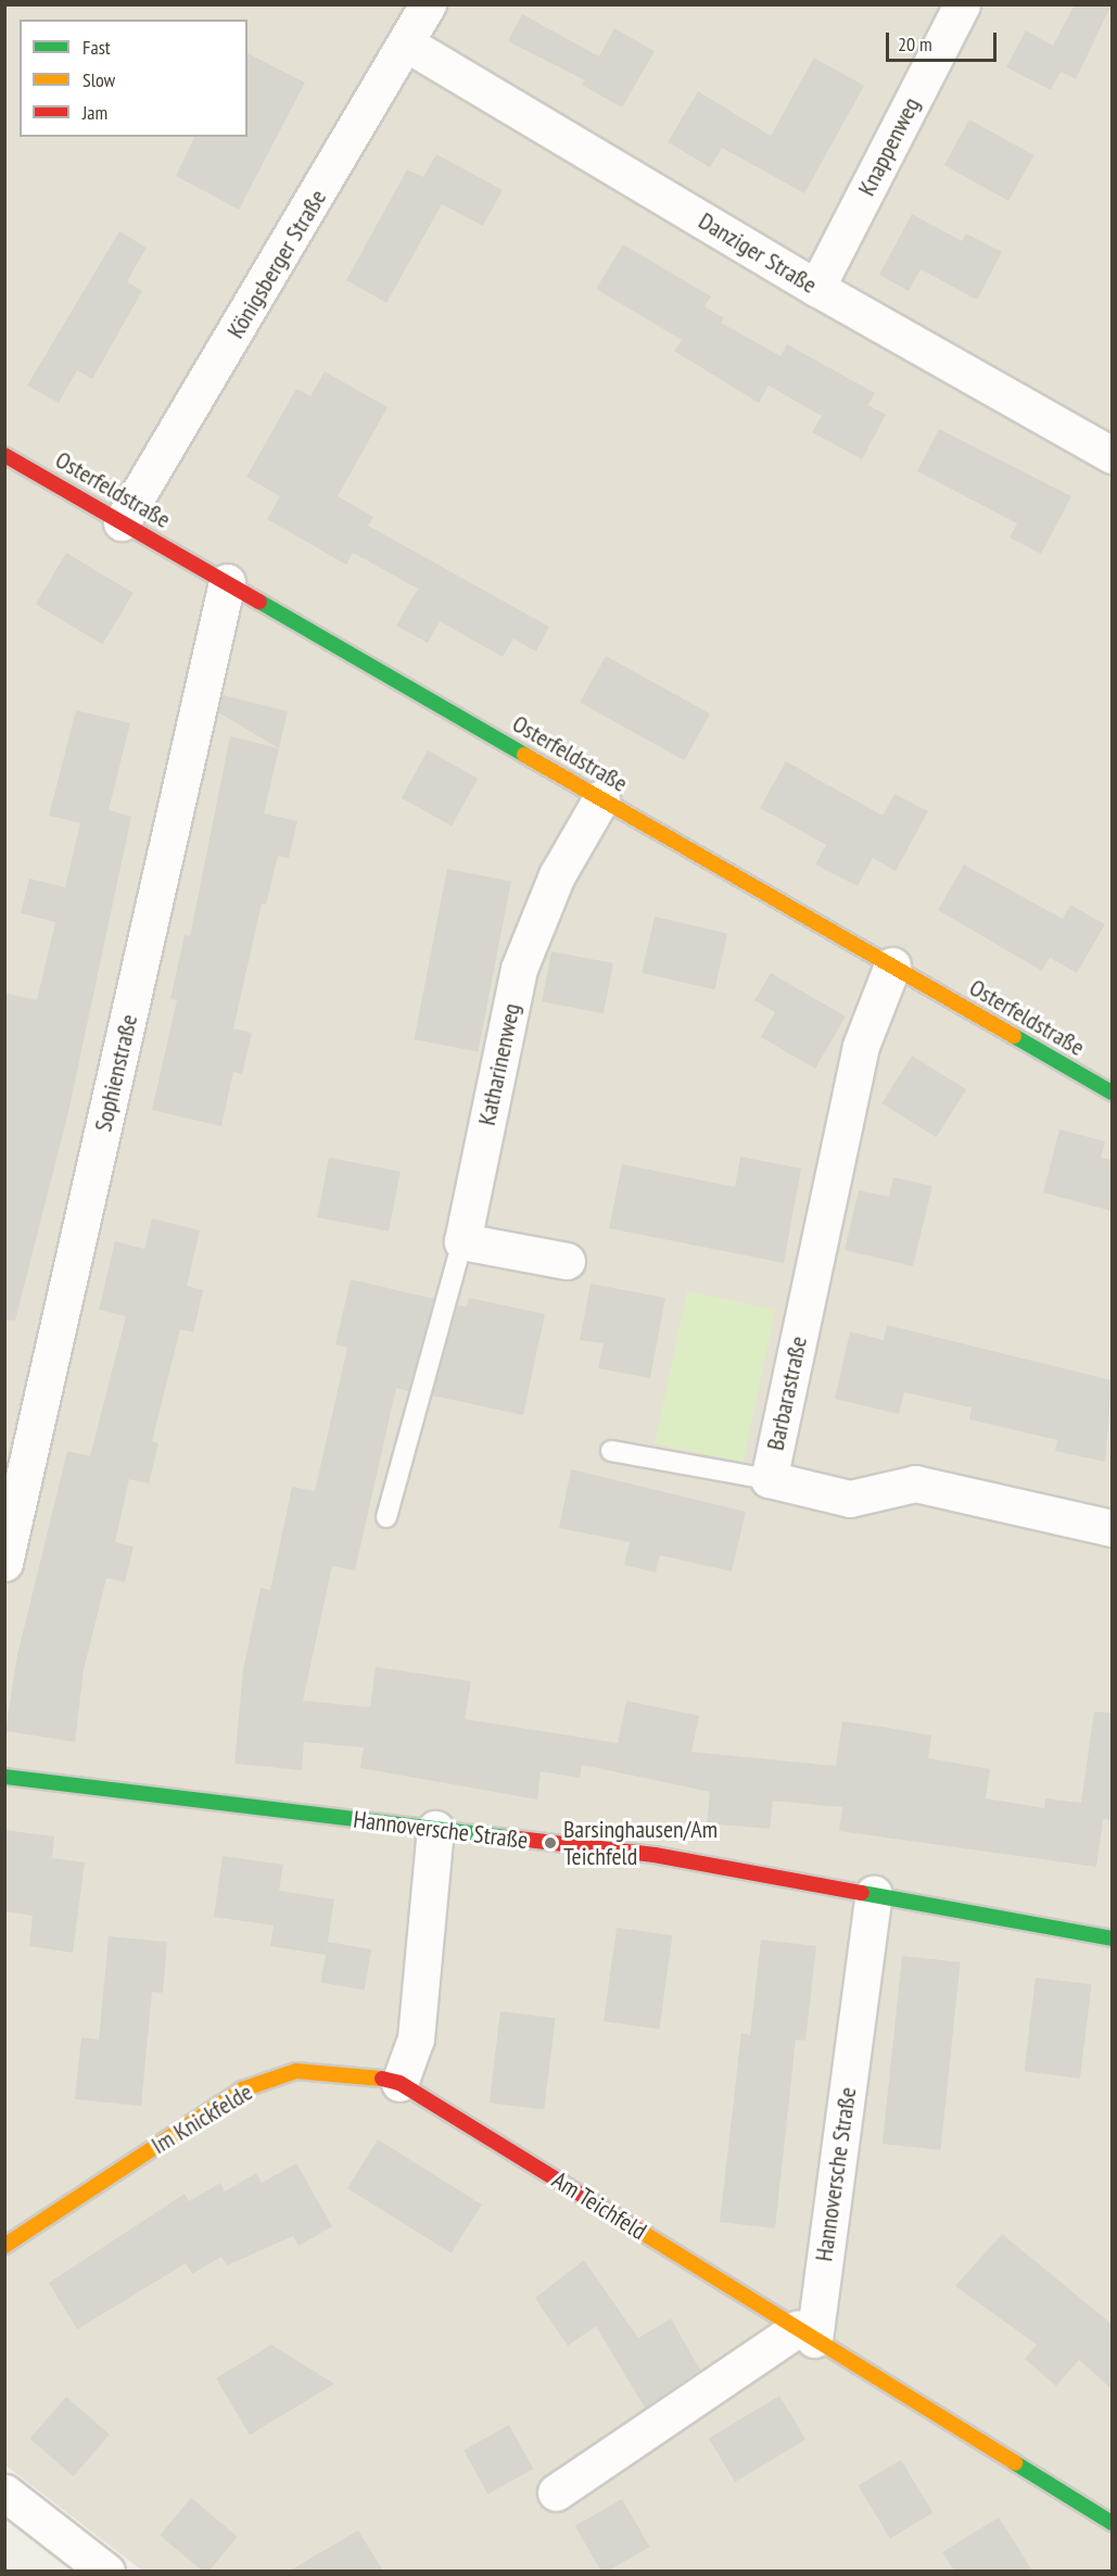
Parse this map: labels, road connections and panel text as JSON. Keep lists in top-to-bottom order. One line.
{"streets":{"street":["Knappenweg","Danziger Straße","Königsberger Straße","Osterfeldstraße","Katharinenweg","Sophienstraße","Barbarastraße","Hannoversche Straße","Im Knickfelde","Am Teichfeld"]},"crossings":[["Knappenweg","Danziger Straße"],["Danziger Straße","Königsberger Straße"],["Königsberger Straße","Osterfeldstraße"],["Osterfeldstraße","Katharinenweg"],["Osterfeldstraße","Sophienstraße"],["Osterfeldstraße","Barbarastraße"],["Hannoversche Straße","Am Teichfeld"],["Im Knickfelde","Am Teichfeld"]],"places":["Barsinghausen/Am Teichfeld"],"legend":["Fast","Slow","Jam"],"scale_bar":"20 m"}
